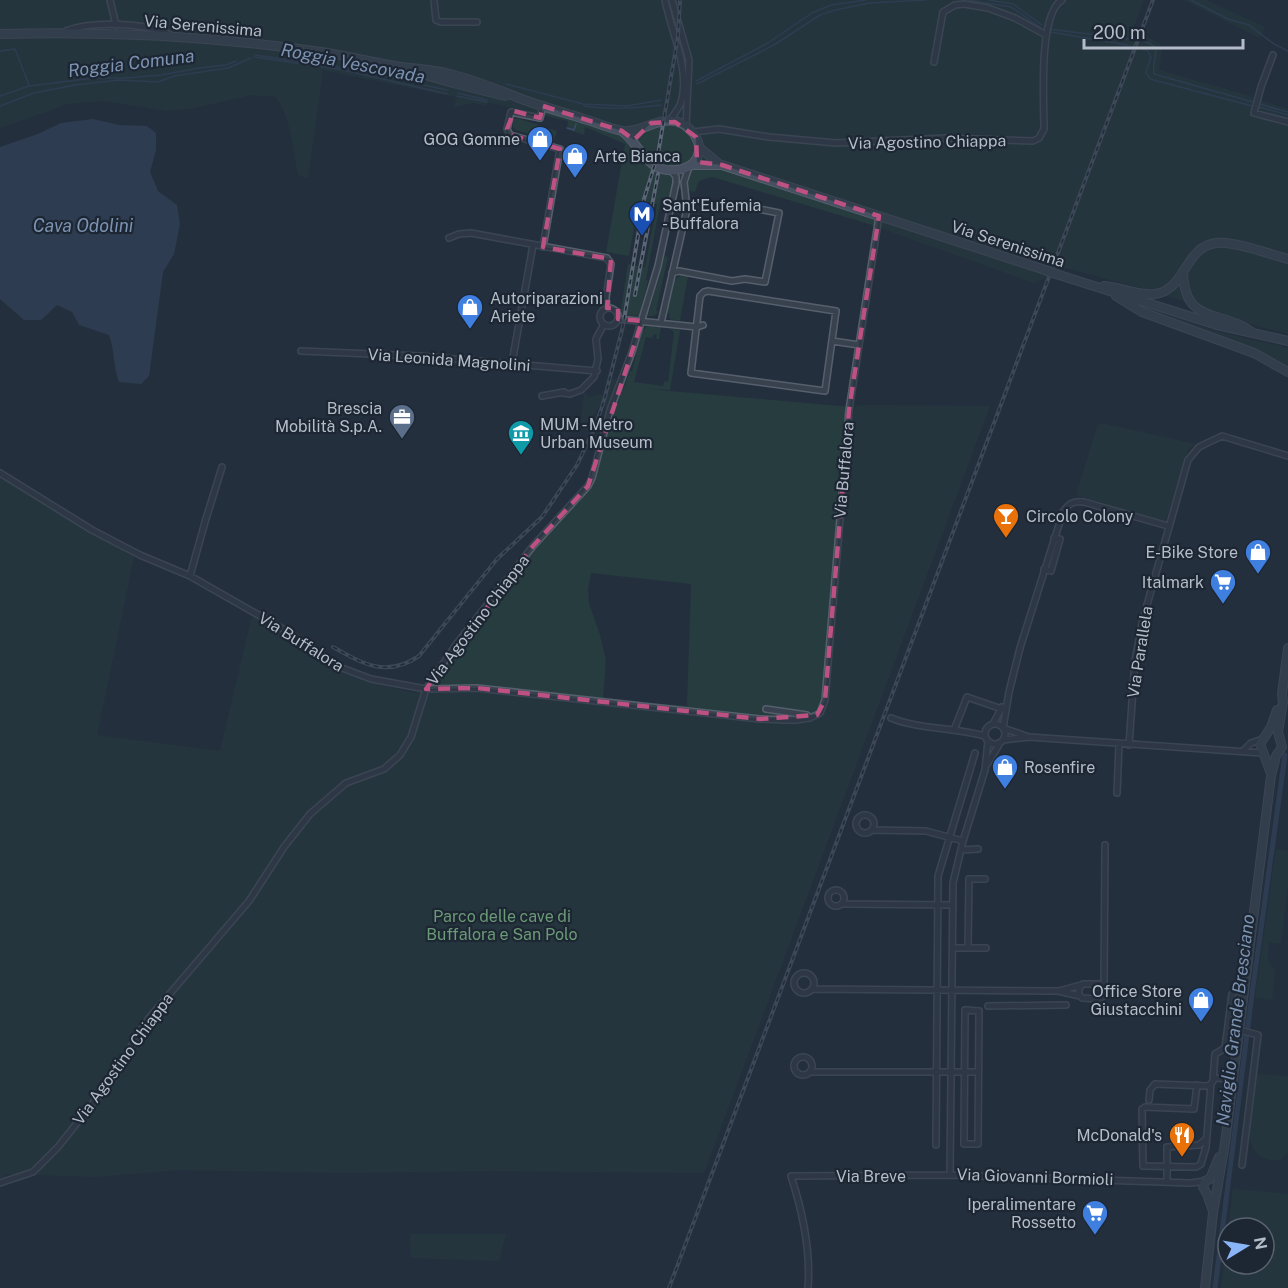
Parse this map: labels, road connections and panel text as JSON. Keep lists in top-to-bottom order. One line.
{"streets":{"main road":["Via Serenissima"],"street":["Via Agostino Chiappa","Via Leonida Magnolini","Via Buffalora","Via Parallela","Via Breve","Via Giovanni Bormioli"]},"crossings":[["Via Serenissima","Via Agostino Chiappa"],["Via Serenissima","Via Buffalora"],["Via Agostino Chiappa","Via Buffalora"],["Via Breve","Via Giovanni Bormioli"]],"water":["Roggia Comuna","Roggia Vescovada","Cava Odolini","Naviglio Grande Bresciano"],"parks":["Parco delle cave di Buffalora e San Polo"],"places":{"shop":["GOG Gomme","Arte Bianca","Autoriparazioni Ariete","E-Bike Store","Rosenfire","Office Store Giustacchini"],"metro station":["Sant'Eufemia - Buffalora"],"office":["Brescia Mobilità S.p.A."],"museum":["MUM - Metro Urban Museum"],"bar":["Circolo Colony"],"supermarket":["Italmark","Iperalimentare Rossetto"],"restaurant":["McDonald's"]},"scale_bar":"200 m","north":"right"}
